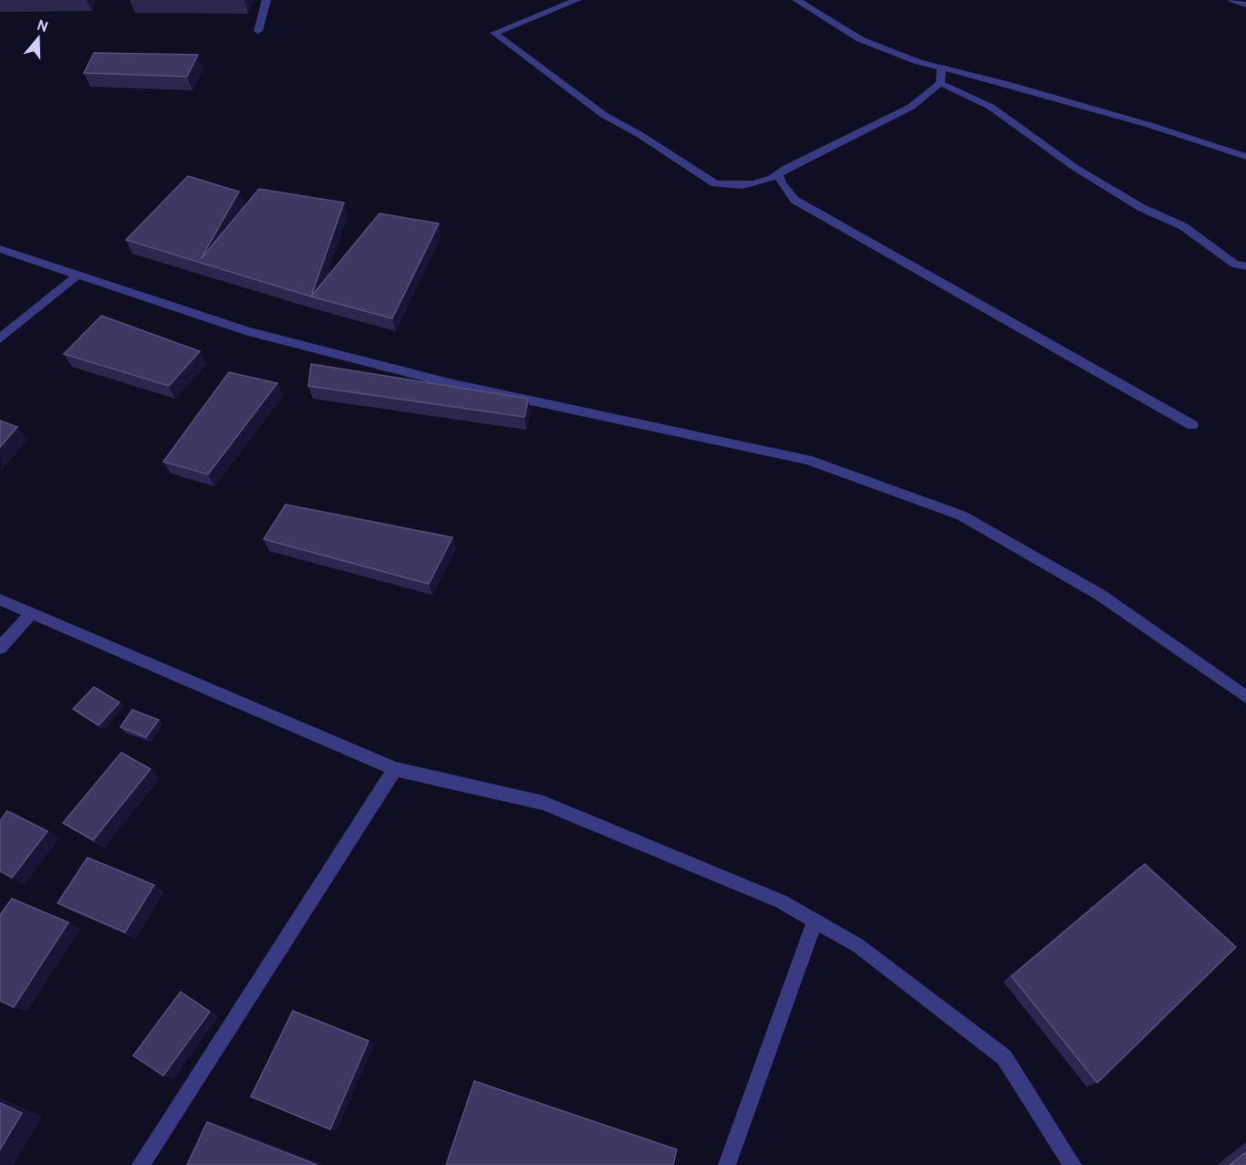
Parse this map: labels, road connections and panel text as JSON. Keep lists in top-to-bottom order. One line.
{"north":"top"}
